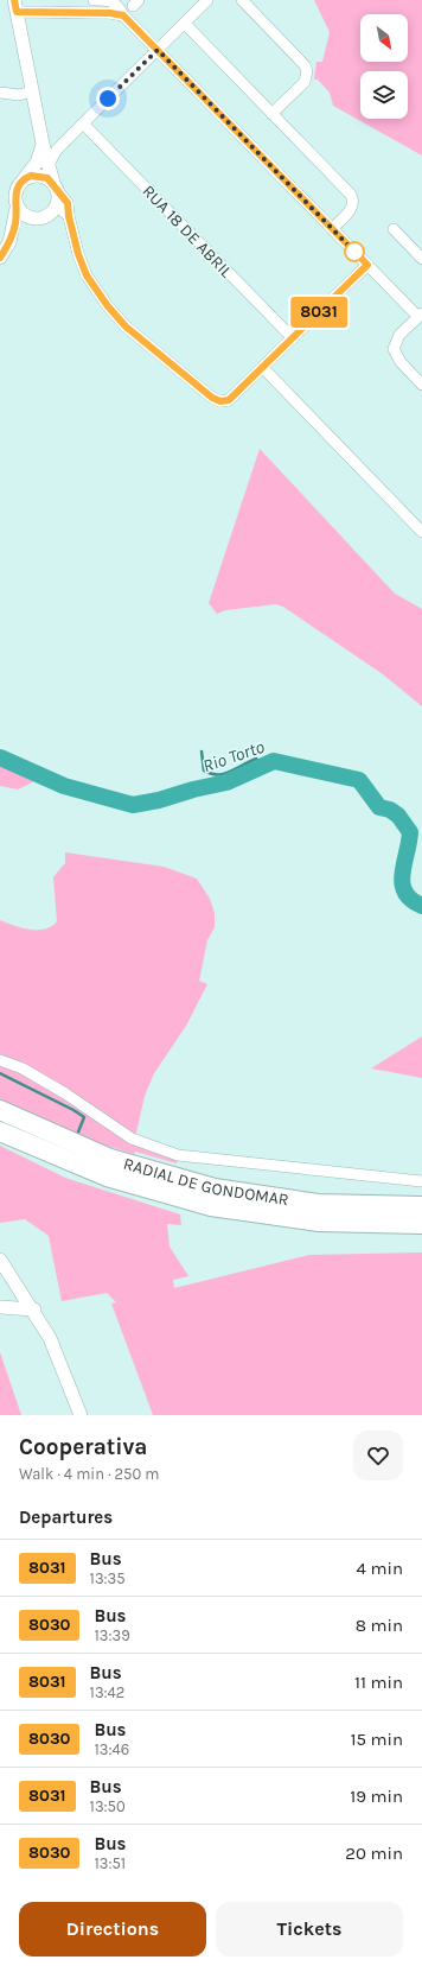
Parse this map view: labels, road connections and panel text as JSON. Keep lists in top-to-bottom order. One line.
{"streets":{"highway":["RADIAL DE GONDOMAR"],"street":["RUA 18 DE ABRIL"]},"water":["Rio Torto"],"lines":["bus line 8031"],"north":"bottom right","page":{"on_map":"8031","heading":[["Cooperativa","Walk · 4 min · 250 m"],"Departures"],"list":[{"mark":"8031","name":"Bus","note":"13:35","value":"4 min"},{"mark":"8030","name":"Bus","note":"13:39","value":"8 min"},{"mark":"8031","name":"Bus","note":"13:42","value":"11 min"},{"mark":"8030","name":"Bus","note":"13:46","value":"15 min"},{"mark":"8031","name":"Bus","note":"13:50","value":"19 min"},{"mark":"8030","name":"Bus","note":"13:51","value":"20 min"}],"buttons":["Directions","Tickets"]}}
